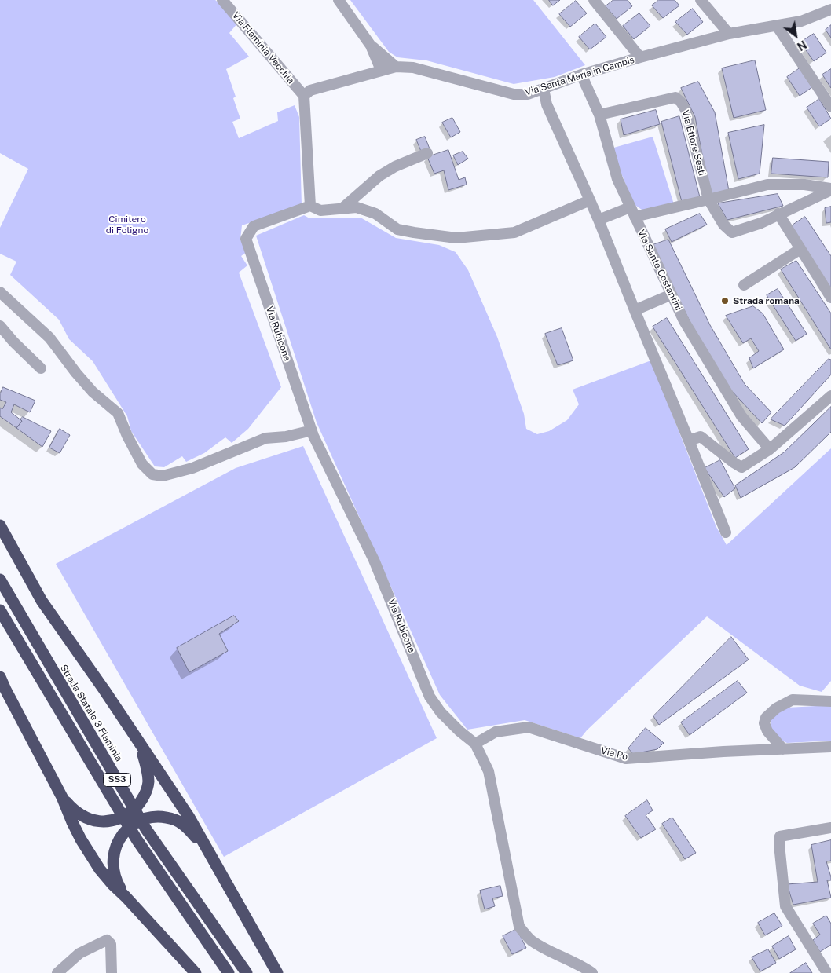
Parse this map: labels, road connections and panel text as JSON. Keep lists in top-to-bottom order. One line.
{"streets":{"highway":["Strada Statale 3 Flaminia","SS3"],"street":["Via Flaminia Vecchia","Via Santa Maria in Campis","Via Ettore Sesti","Via Sante Costantini","Via Rubicone","Via Po"]},"crossings":[["Via Flaminia Vecchia","Via Santa Maria in Campis"],["Via Santa Maria in Campis","Via Sante Costantini"],["Via Ettore Sesti","Via Sante Costantini"],["Via Rubicone","Via Po"]],"parks":["Cimitero di Foligno"],"places":["Strada romana"],"north":"bottom right"}
